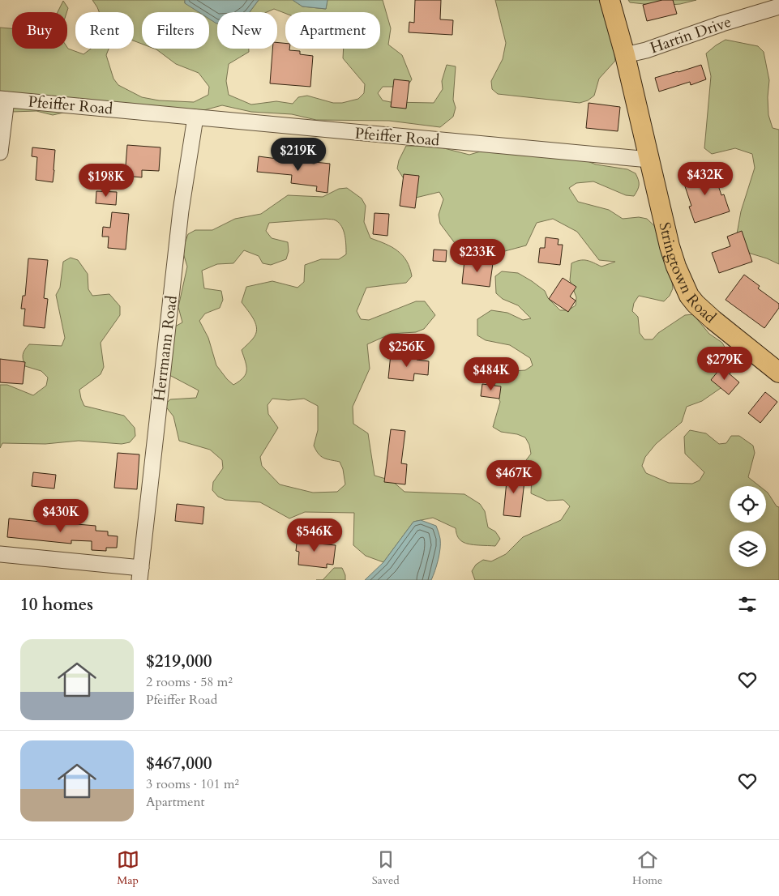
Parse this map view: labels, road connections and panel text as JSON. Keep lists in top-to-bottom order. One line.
{"streets":{"main road":["Stringtown Road"],"street":["Hartin Drive","Pfeiffer Road","Herrmann Road"]},"crossings":[["Hartin Drive","Stringtown Road"],["Pfeiffer Road","Stringtown Road"],["Pfeiffer Road","Herrmann Road"]],"page":{"chip":["Buy","Rent","Filters","New","Apartment"],"price":["$219K","$432K","$198K","$233K","$256K","$279K","$484K","$467K","$430K","$546K"],"heading":"10 homes","list":[{"name":"$219,000","note":"2 rooms · 58 m² · Pfeiffer Road"},{"name":"$467,000","note":"3 rooms · 101 m² · Apartment"}],"tabs":["Map","Saved","Home"]}}
